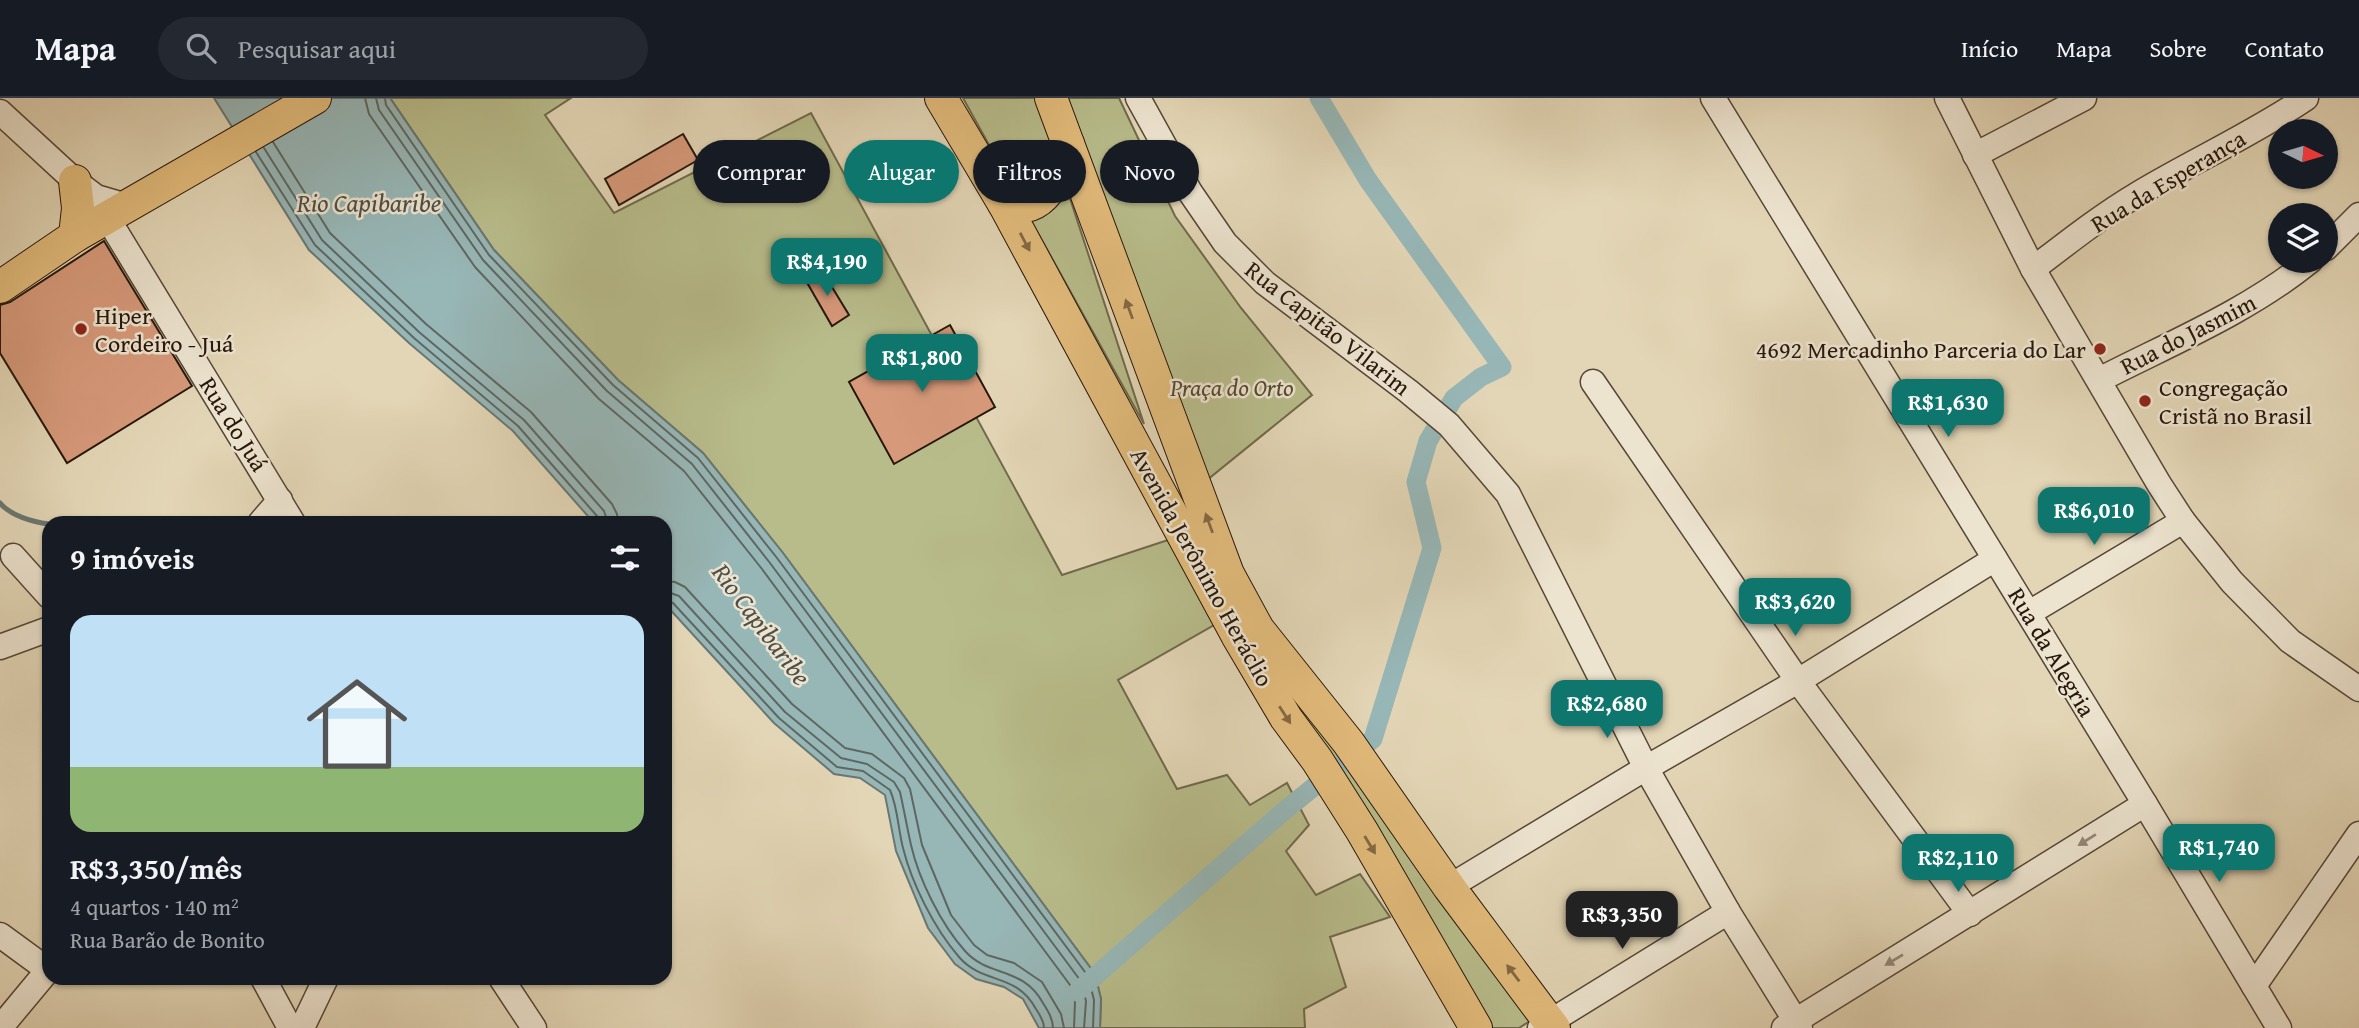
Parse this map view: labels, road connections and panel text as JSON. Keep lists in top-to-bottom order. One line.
{"streets":{"main road":["Avenida Jerônimo Heráclio"],"street":["Rua da Esperança","Rua Capitão Vilarim","Rua do Jasmim","Rua do Juá","Rua da Alegria"]},"water":["Rio Capibaribe"],"parks":["Praça do Orto"],"places":["Hiper Cordeiro - Juá","4692 Mercadinho Parceria do Lar","Congregação Cristã no Brasil"],"north":"right","page":{"header":"Mapa","search":"Pesquisar aqui","nav":["Início","Mapa","Sobre","Contato"],"chip":["Comprar","Alugar","Filtros","Novo"],"price":["R$4,190","R$1,800","R$1,630","R$6,010","R$3,620","R$2,680","R$1,740","R$2,110","R$3,350"],"heading":"9 imóveis","list":[{"name":"R$3,350/mês","note":"4 quartos · 140 m² · Rua Barão de Bonito"}]}}
